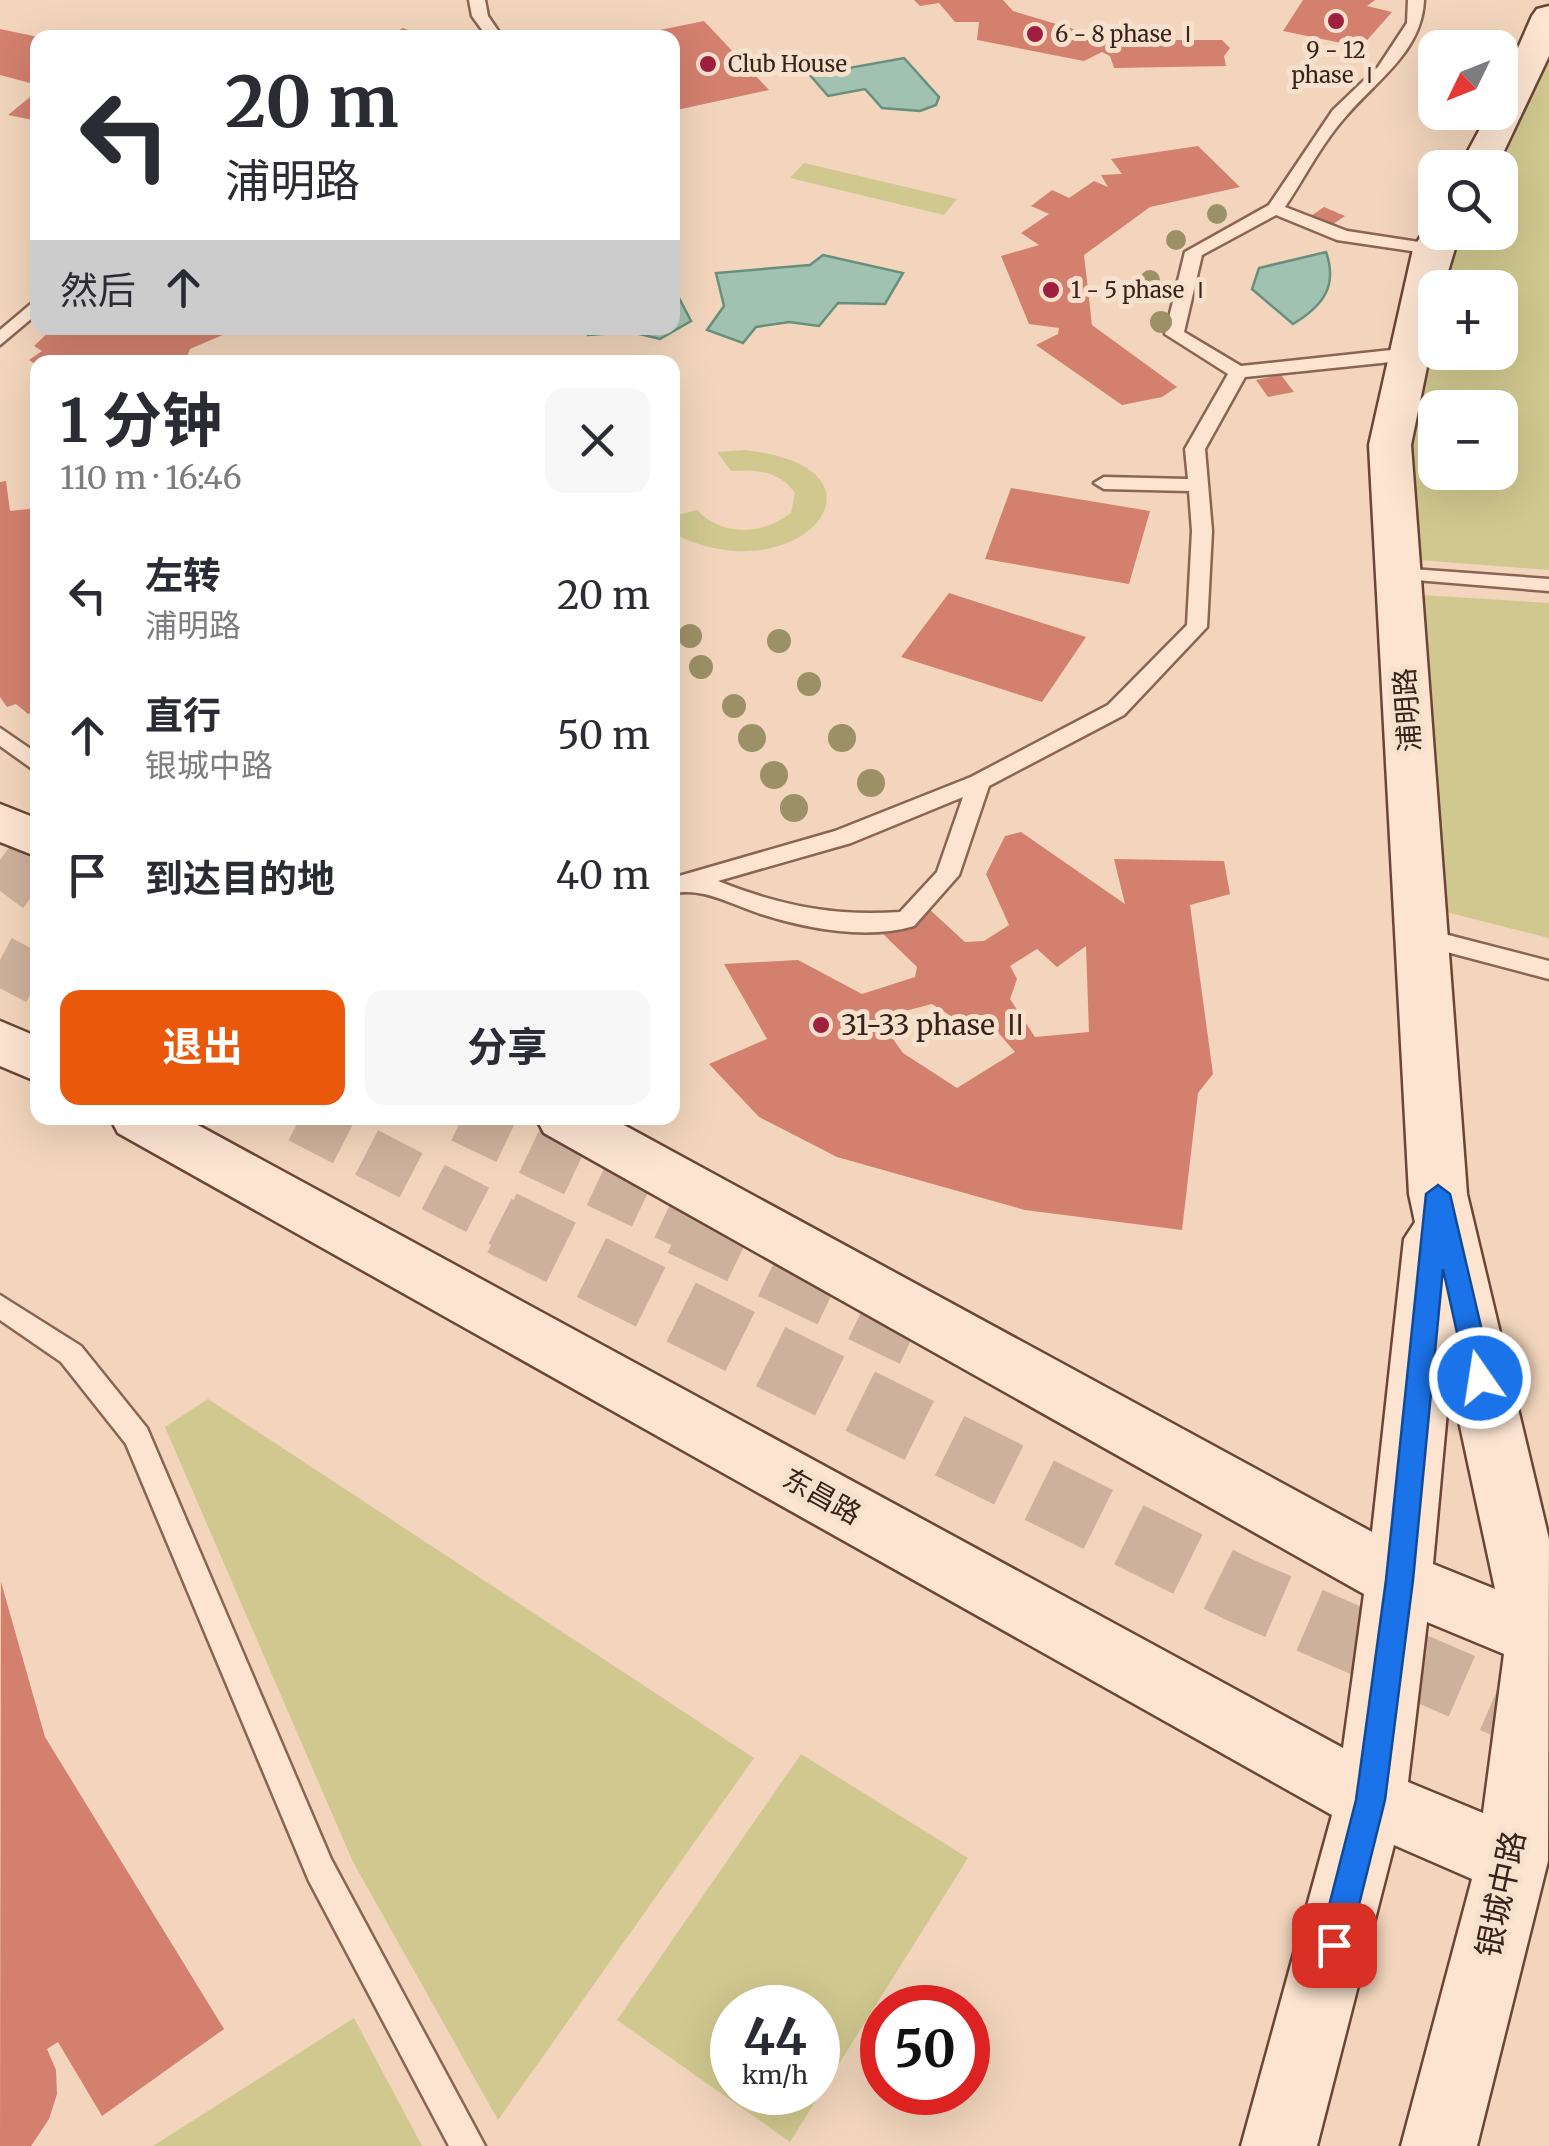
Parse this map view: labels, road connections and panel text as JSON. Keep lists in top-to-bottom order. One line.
{"streets":{"main road":["浦明路","东昌路","银城中路"]},"crossings":[["浦明路","银城中路"],["东昌路","银城中路"]],"places":["9 - 12 phase Ⅰ","6 - 8 phase Ⅰ","Club House","1 - 5 phase Ⅰ","31-33 phase Ⅱ"],"north":"bottom left","page":{"map_buttons":["+","−"],"turn":["20 m","浦明路"],"then":"然后","heading":["1 分钟","110 m · 16:46"],"list":[{"name":"左转","note":"浦明路","value":"20 m"},{"name":"直行","note":"银城中路","value":"50 m"},{"name":"到达目的地","value":"40 m"}],"buttons":["退出","分享"],"speed":"44 km/h","limit":"50"}}
